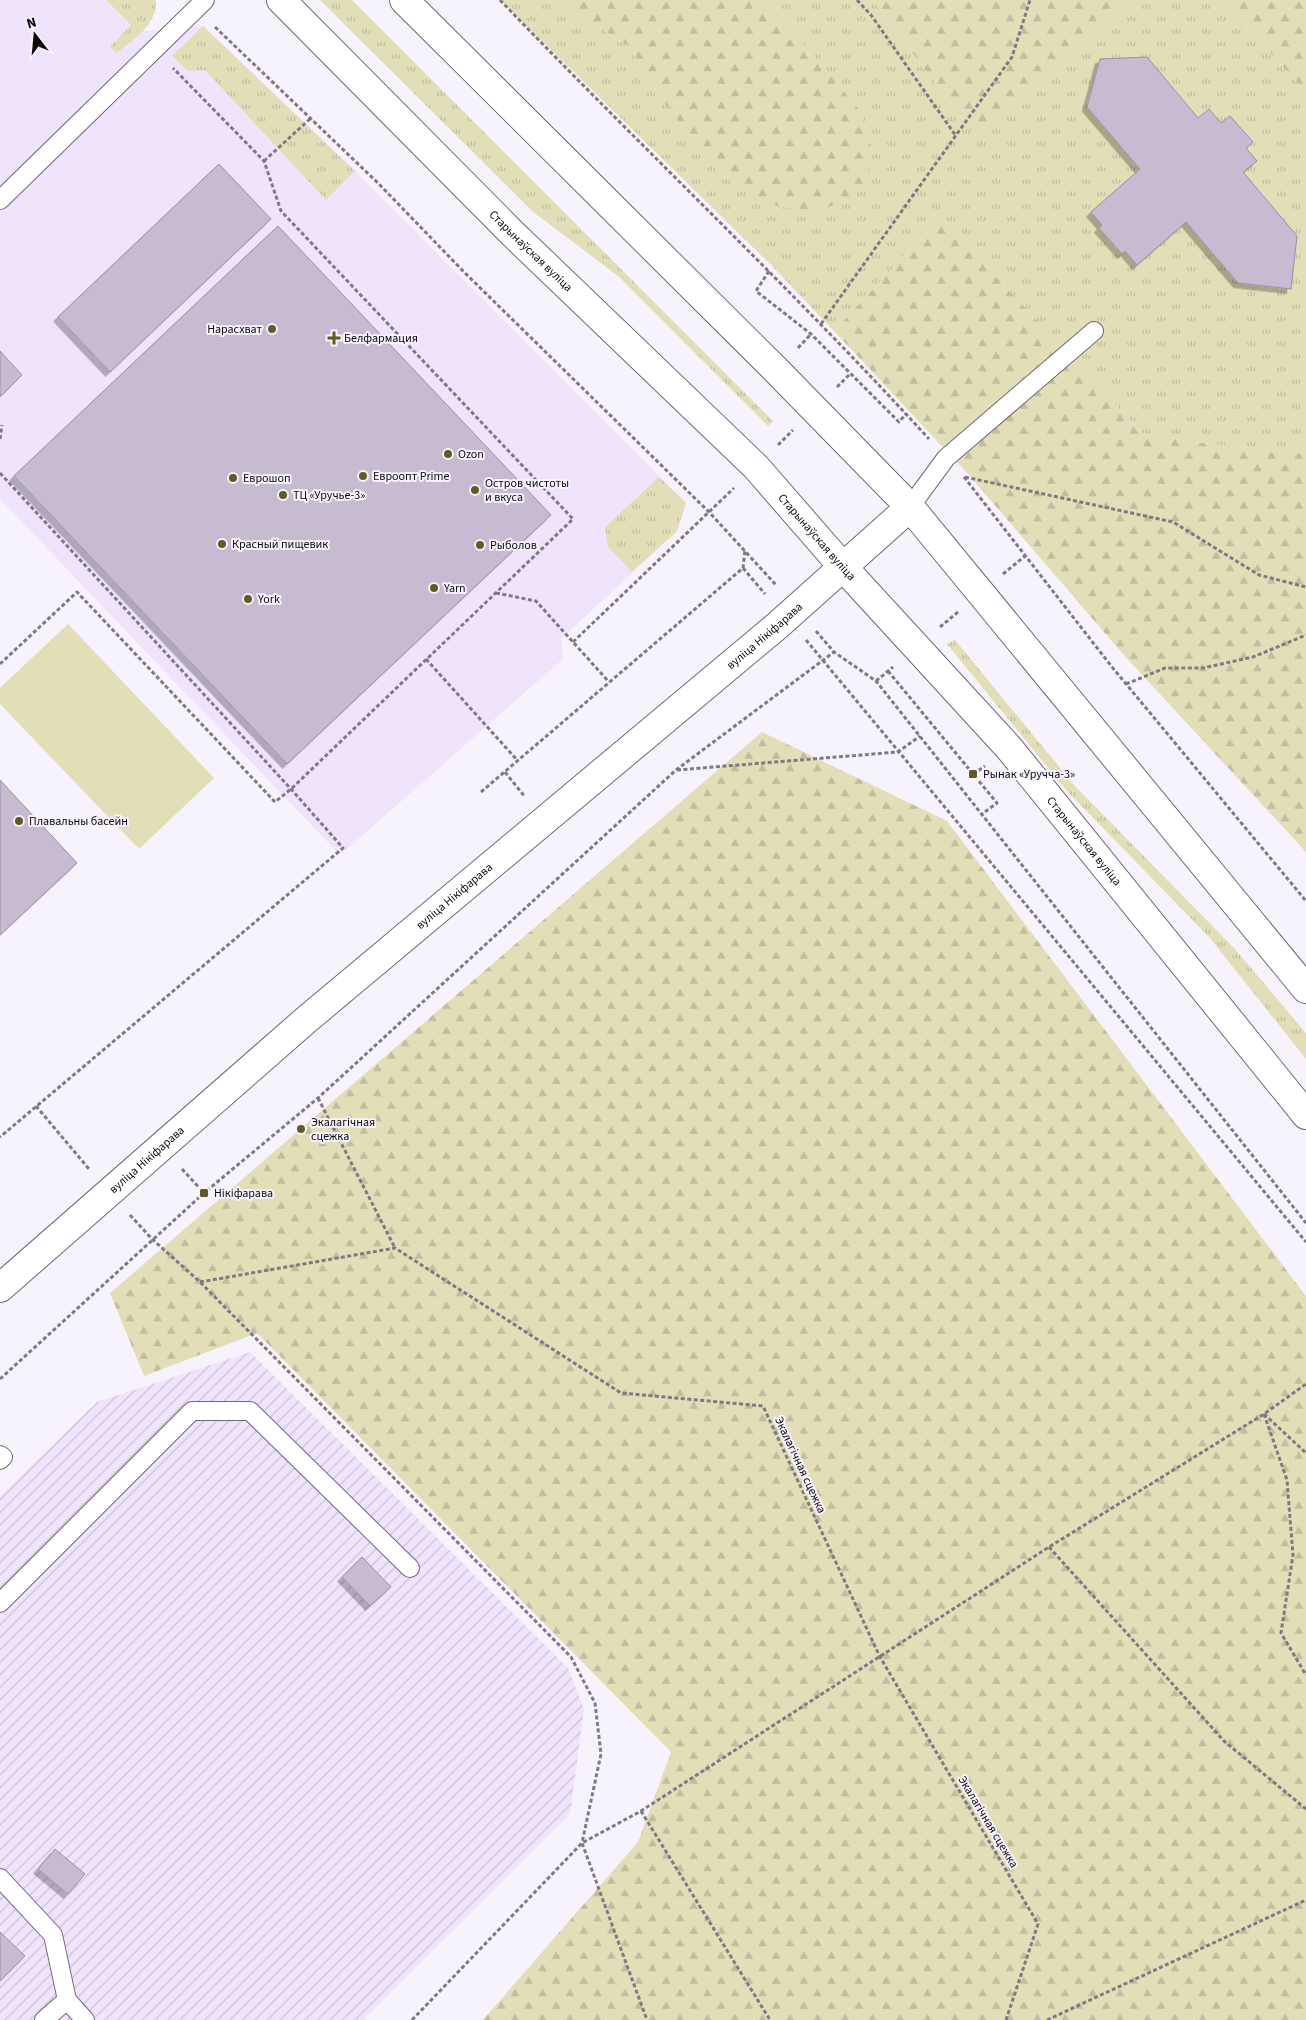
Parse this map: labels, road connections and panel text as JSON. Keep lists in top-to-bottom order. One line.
{"streets":{"main road":["Старынаўская вуліца","вуліца Нікіфарава"],"path":["Экалагічная сцежка"]},"crossings":[["Старынаўская вуліца","вуліца Нікіфарава"]],"places":{"other":["Нарасхват","Ozon","Евроопт Prime","Еврошоп","Остров чистоты и вкуса","ТЦ «Уручье-3»","Красный пищевик","Рыболов","Yarn","York","Плавальны басейн","Экалагічная сцежка"],"health":["Белфармация"],"transit":["Рынак «Уручча-3»","Нікіфарава"]},"north":"top"}
